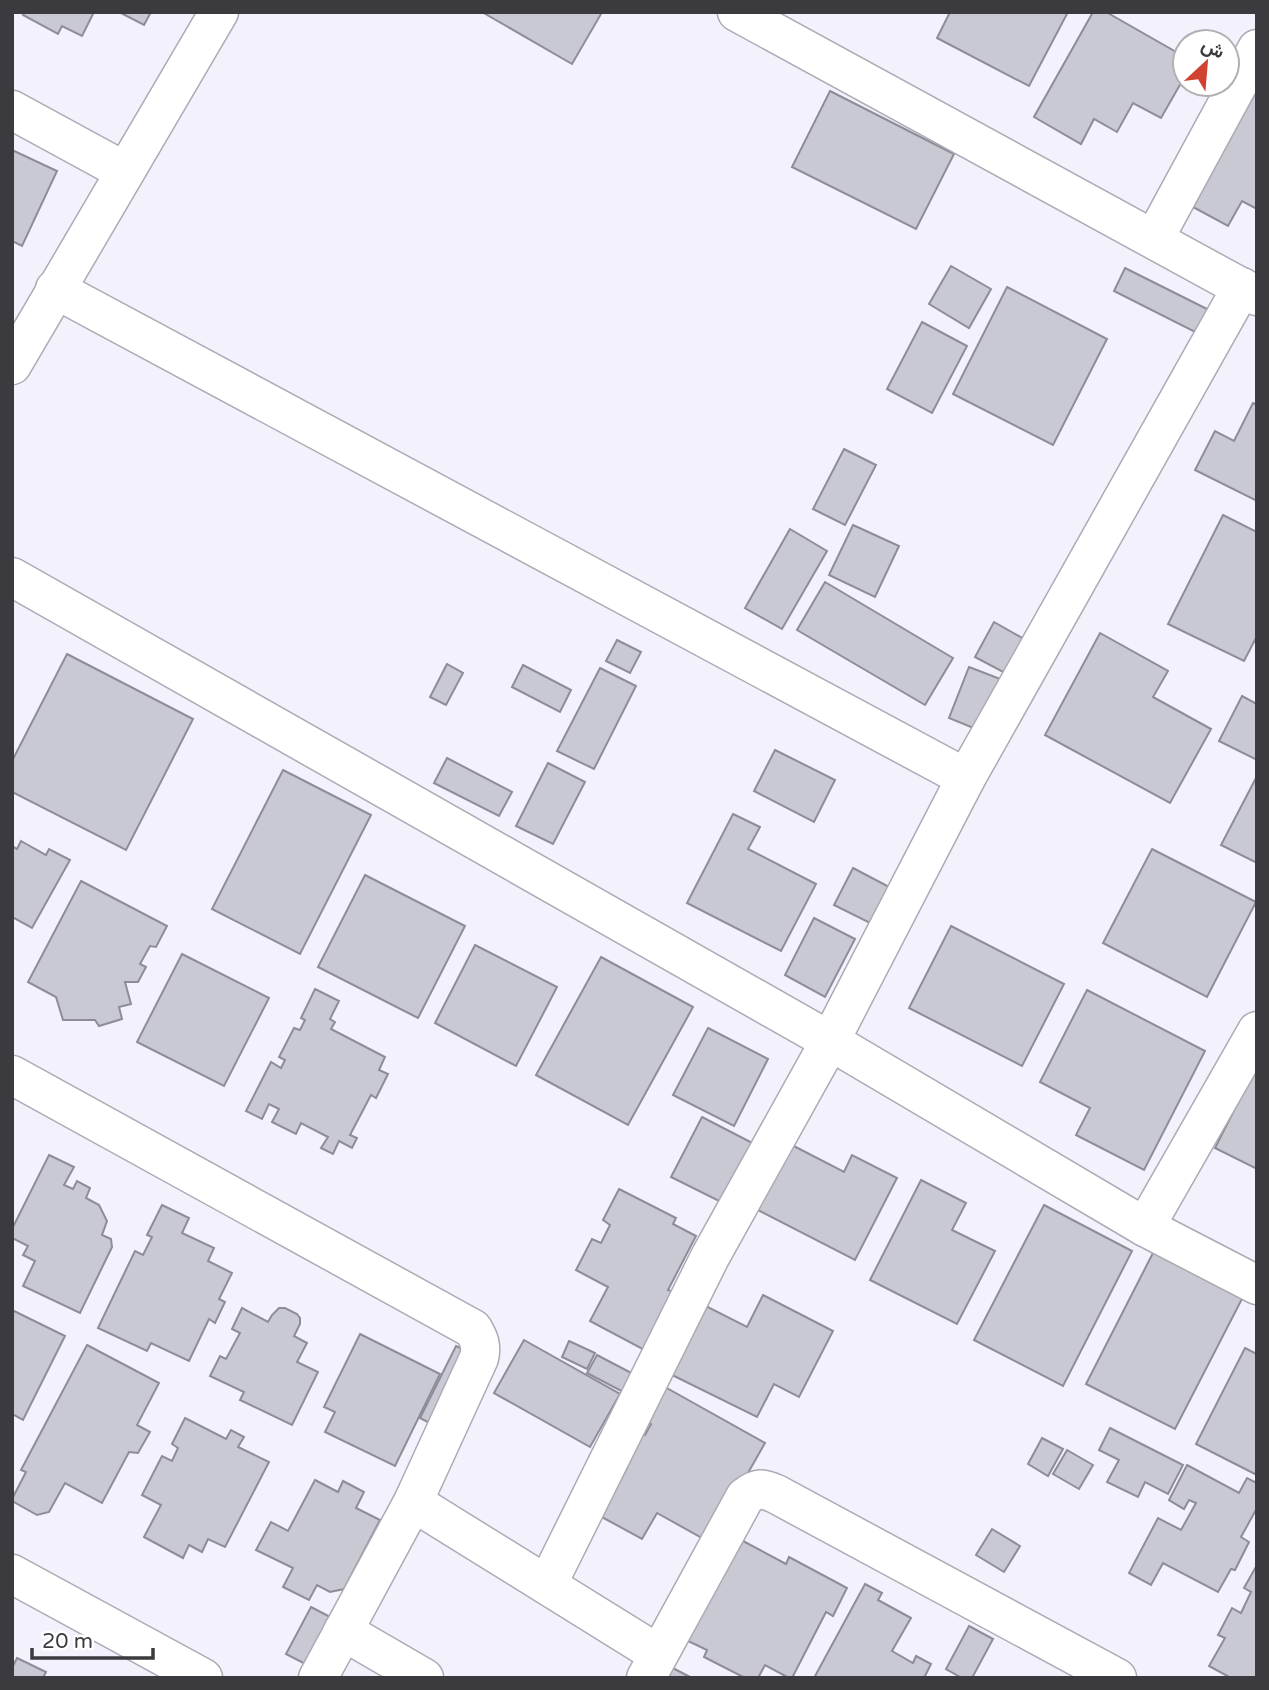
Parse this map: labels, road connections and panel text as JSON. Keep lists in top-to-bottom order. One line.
{"scale_bar":"20 m","north":"top right"}
